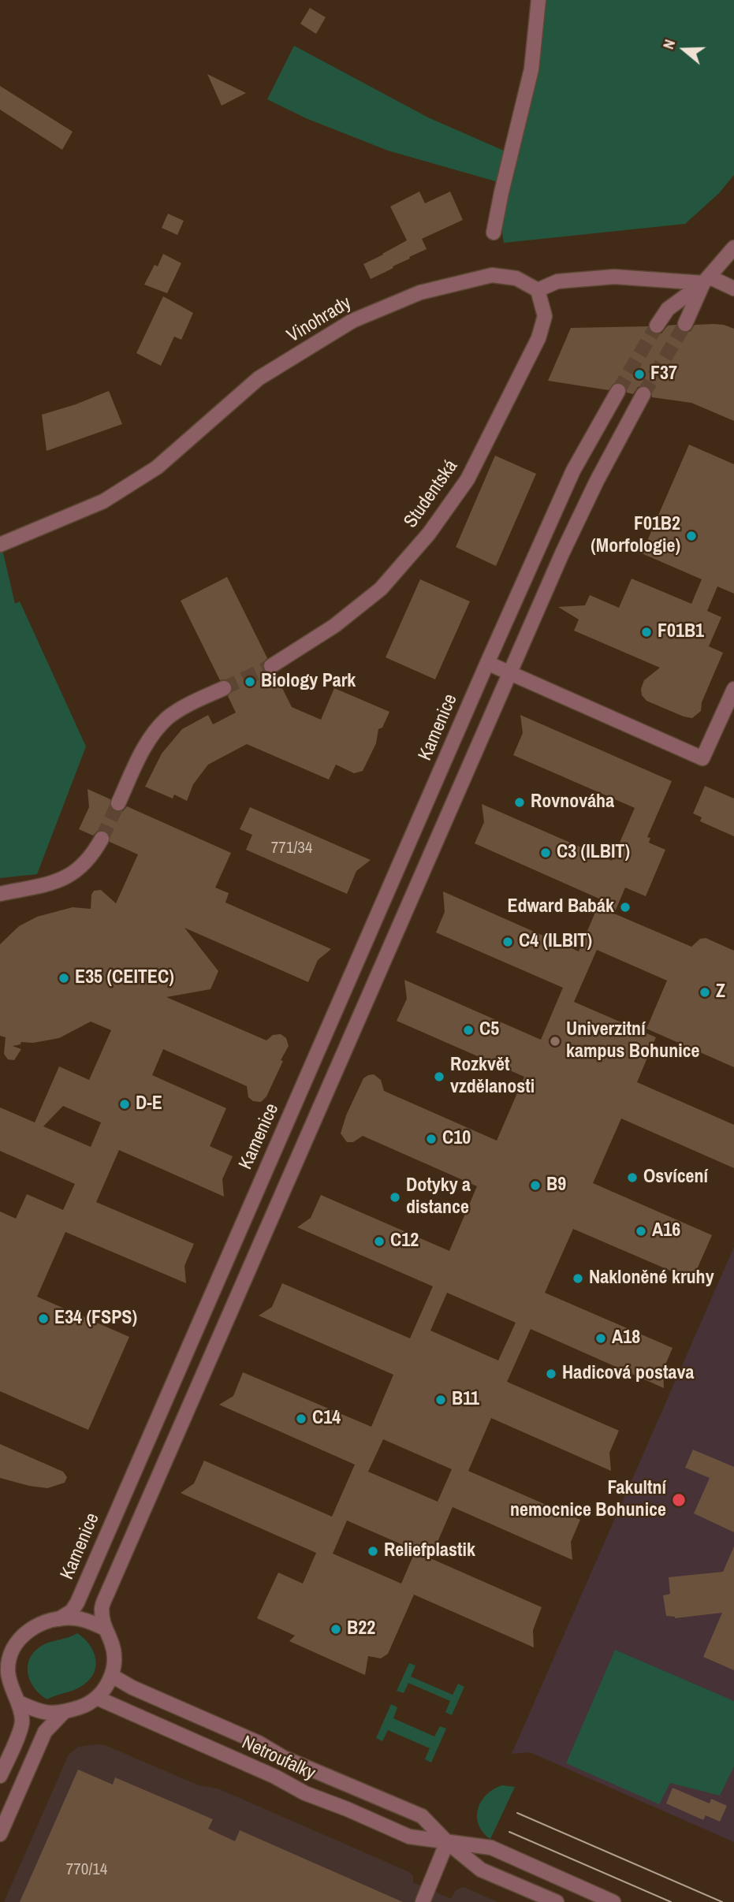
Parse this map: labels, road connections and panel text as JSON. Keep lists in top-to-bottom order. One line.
{"streets":{"street":["Vinohrady","Studentská","Kamenice","Netroufalky"]},"crossings":[["Vinohrady","Studentská"],["Kamenice","Netroufalky"]],"places":["F37","F01B2 (Morfologie)","F01B1","Biology Park","Rovnováha","C3 (ILBIT)","Edward Babák","C4 (ILBIT)","E35 (CEITEC)","Z","C5","Univerzitní kampus Bohunice","Rozkvět vzdělanosti","D-E","C10","Osvícení","B9","Dotyky a distance","A16","C12","Nakloněné kruhy","E34 (FSPS)","A18","Hadicová postava","B11","C14","Fakultní nemocnice Bohunice","Reliefplastik","B22"],"house_numbers":["771/34","770/14"],"north":"left"}
